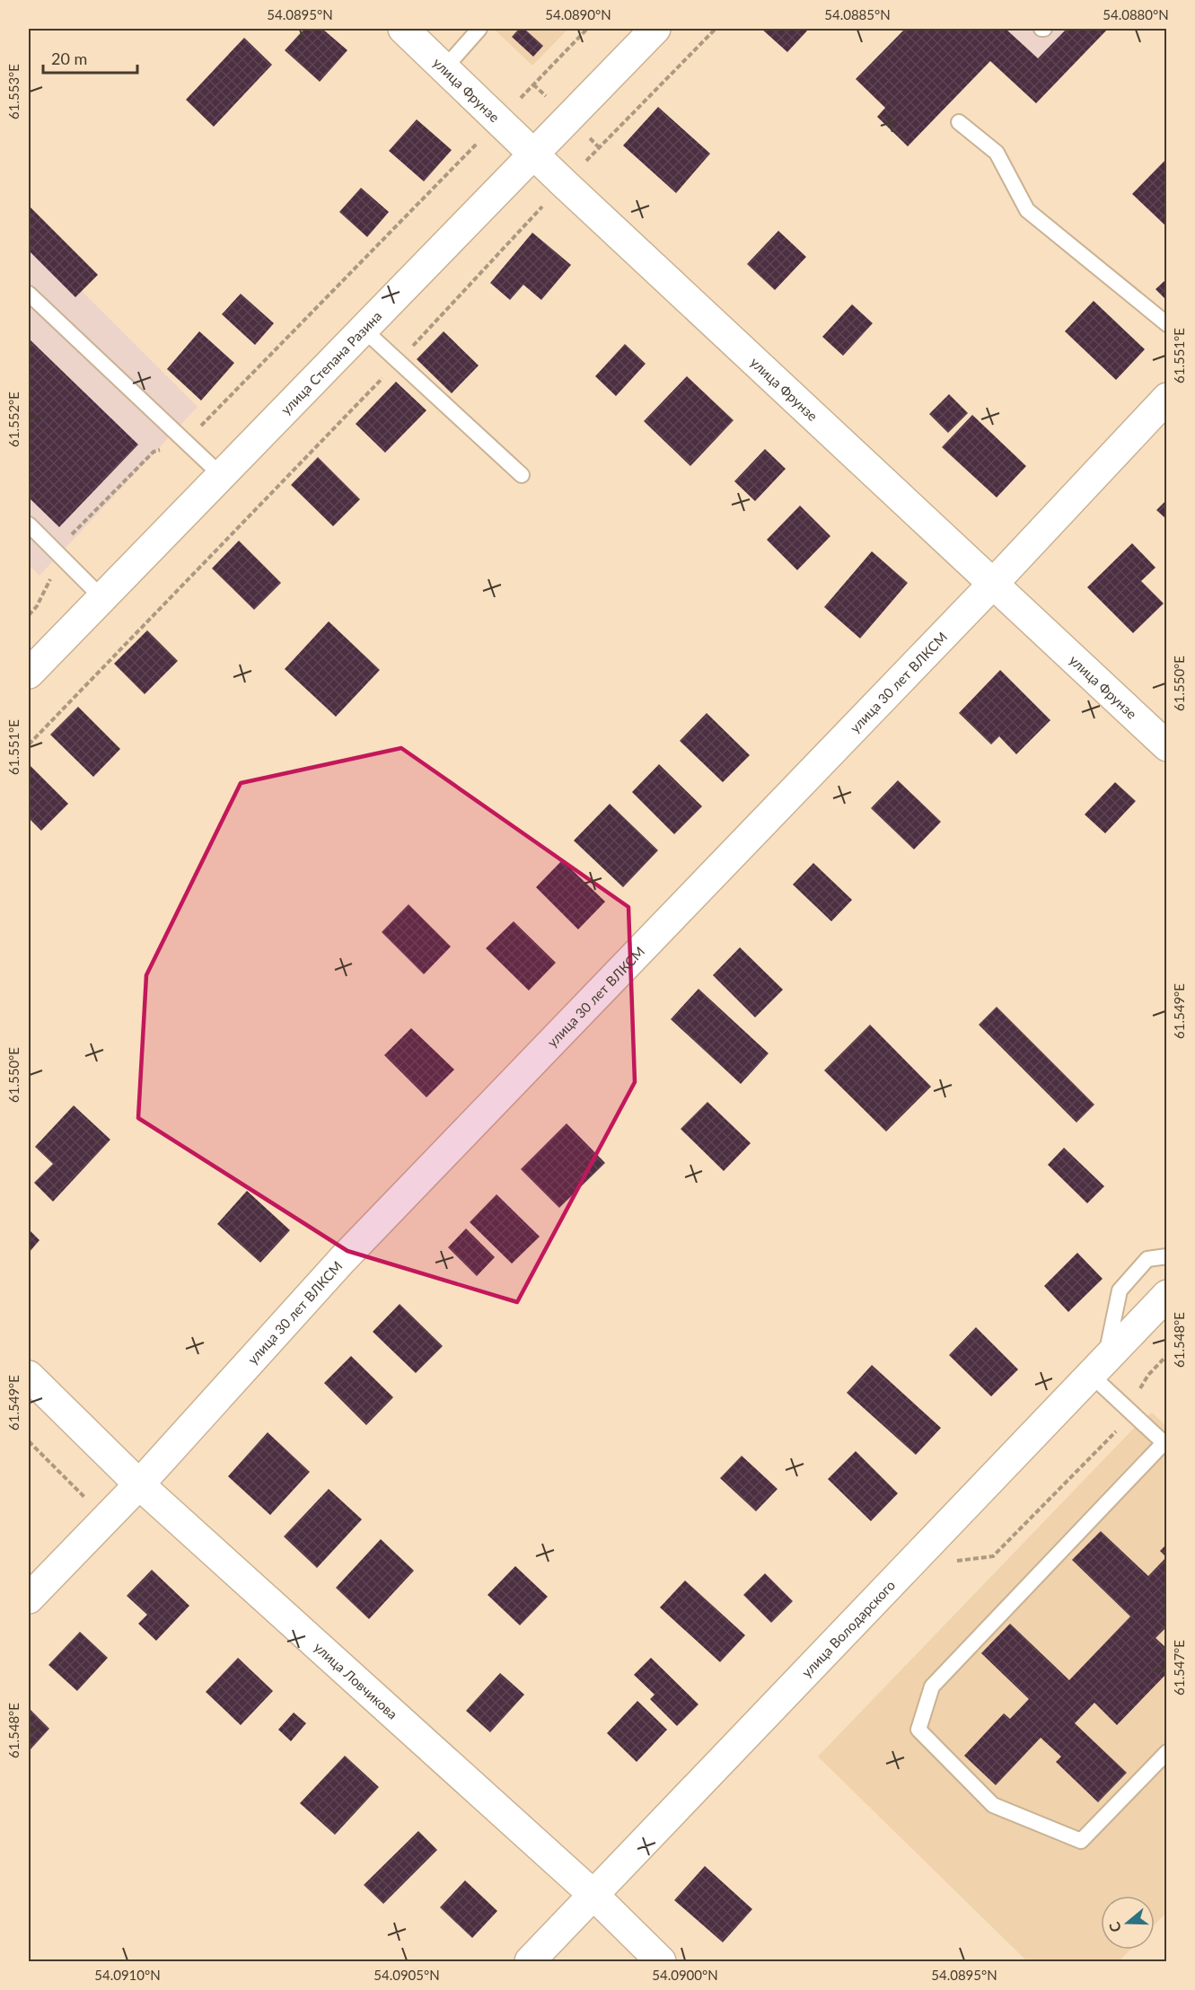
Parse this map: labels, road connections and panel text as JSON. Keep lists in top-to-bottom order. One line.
{"streets":{"street":["улица Фрунзе","улица Степана Разина","улица 30 лет ВЛКСМ","улица Володарского","улица Ловчикова"]},"crossings":[["улица Фрунзе","улица Степана Разина"],["улица Фрунзе","улица 30 лет ВЛКСМ"],["улица 30 лет ВЛКСМ","улица Ловчикова"],["улица Володарского","улица Ловчикова"]],"scale_bar":"20 m","north":"left","coordinates":["54.0895°N","54.0890°N","54.0885°N","54.0880°N","61.553°E","61.551°E","61.552°E","61.550°E","61.549°E","61.548°E","61.547°E","54.0910°N","54.0905°N","54.0900°N"]}
